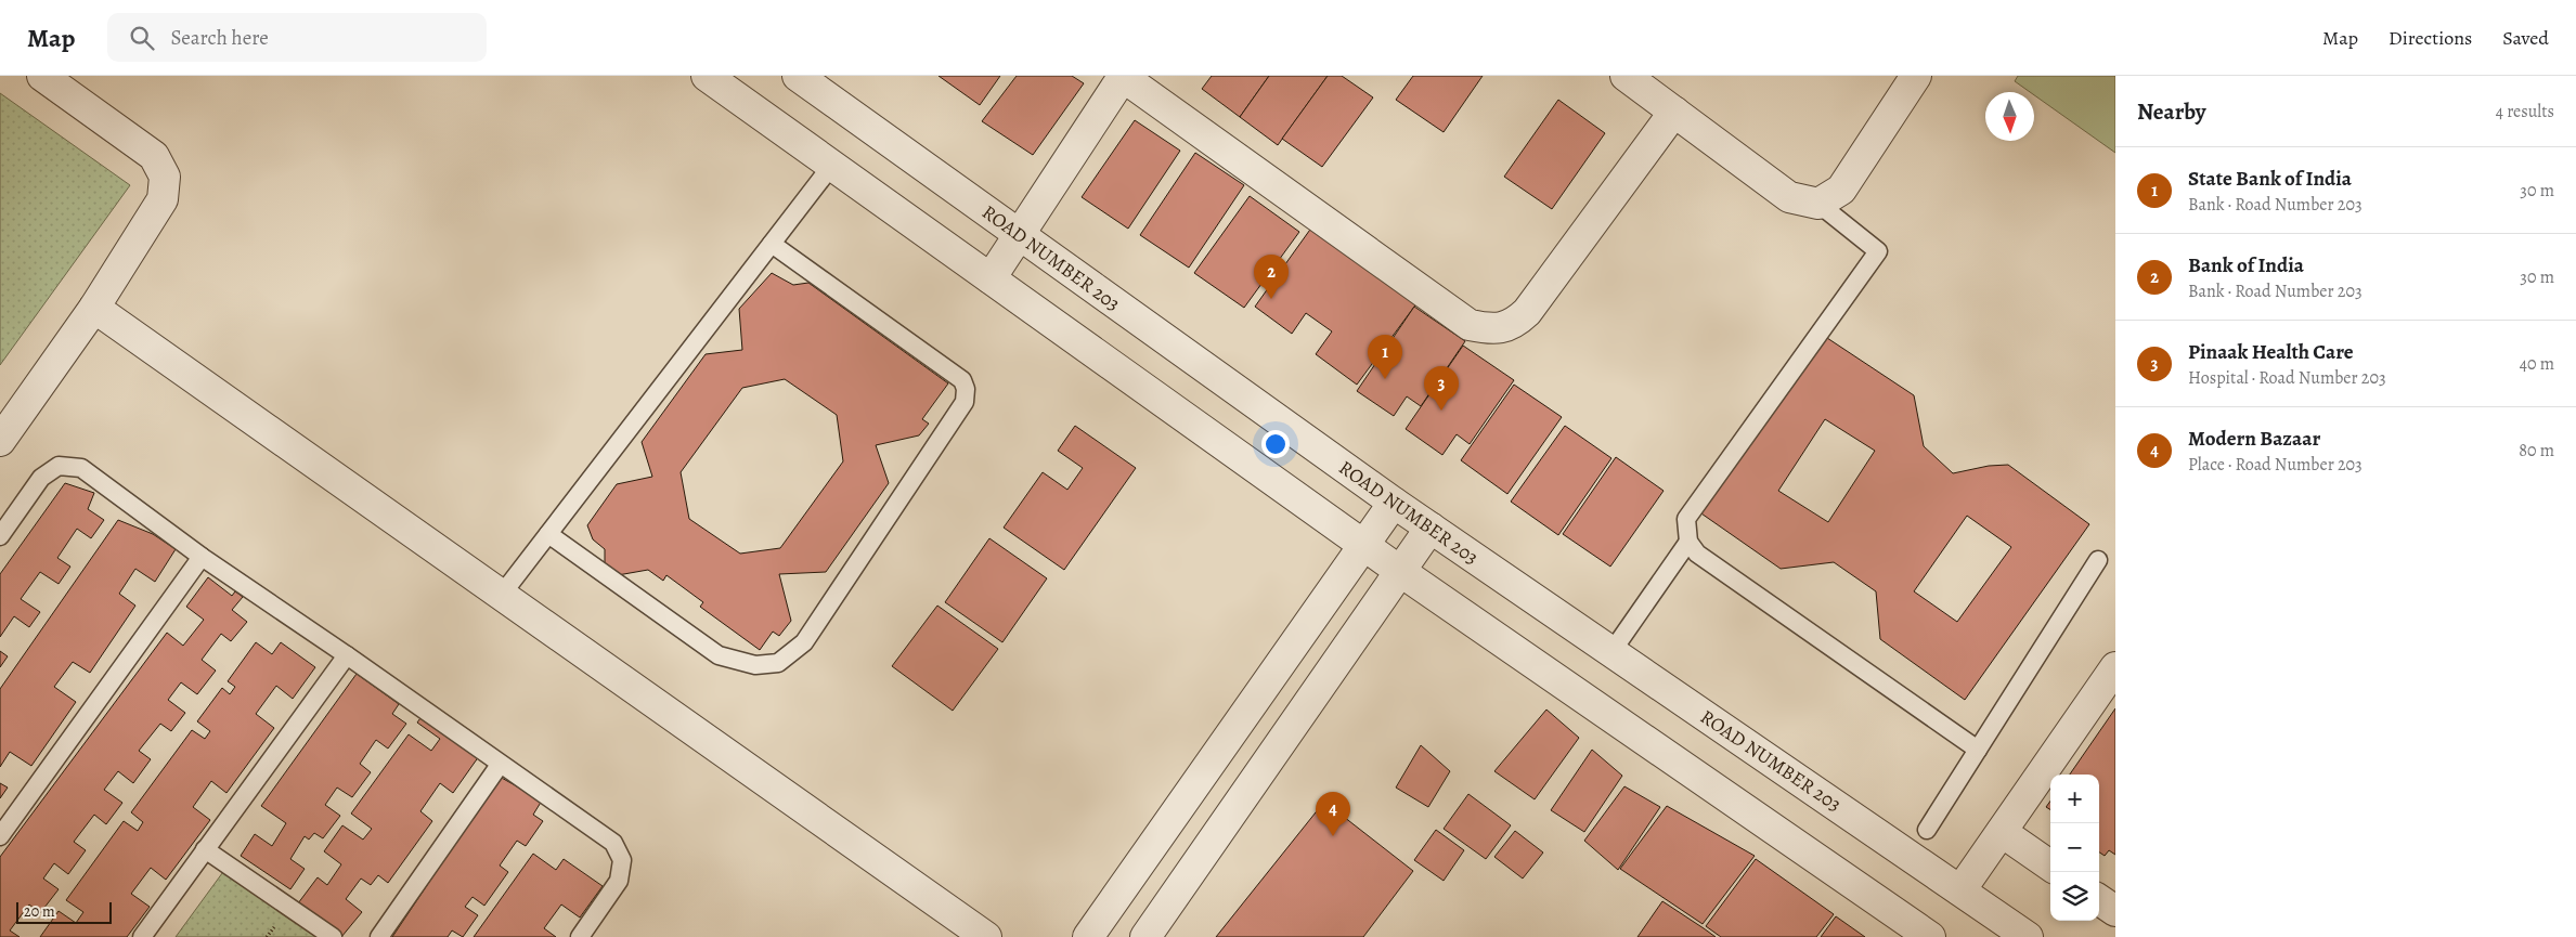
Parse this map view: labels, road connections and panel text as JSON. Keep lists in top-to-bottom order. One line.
{"streets":{"street":["ROAD NUMBER 203"]},"scale_bar":"20 m","north":"bottom","page":{"header":"Map","search":"Search here","nav":["Map","Directions","Saved"],"heading":["Nearby","4 results"],"list":[{"mark":"1","name":"State Bank of India","note":"Bank · Road Number 203","value":"30 m"},{"mark":"2","name":"Bank of India","note":"Bank · Road Number 203","value":"30 m"},{"mark":"3","name":"Pinaak Health Care","note":"Hospital · Road Number 203","value":"40 m"},{"mark":"4","name":"Modern Bazaar","note":"Place · Road Number 203","value":"80 m"}],"pins":["2","1","3","4"],"map_buttons":["+","−"],"scale":"20 m"}}
